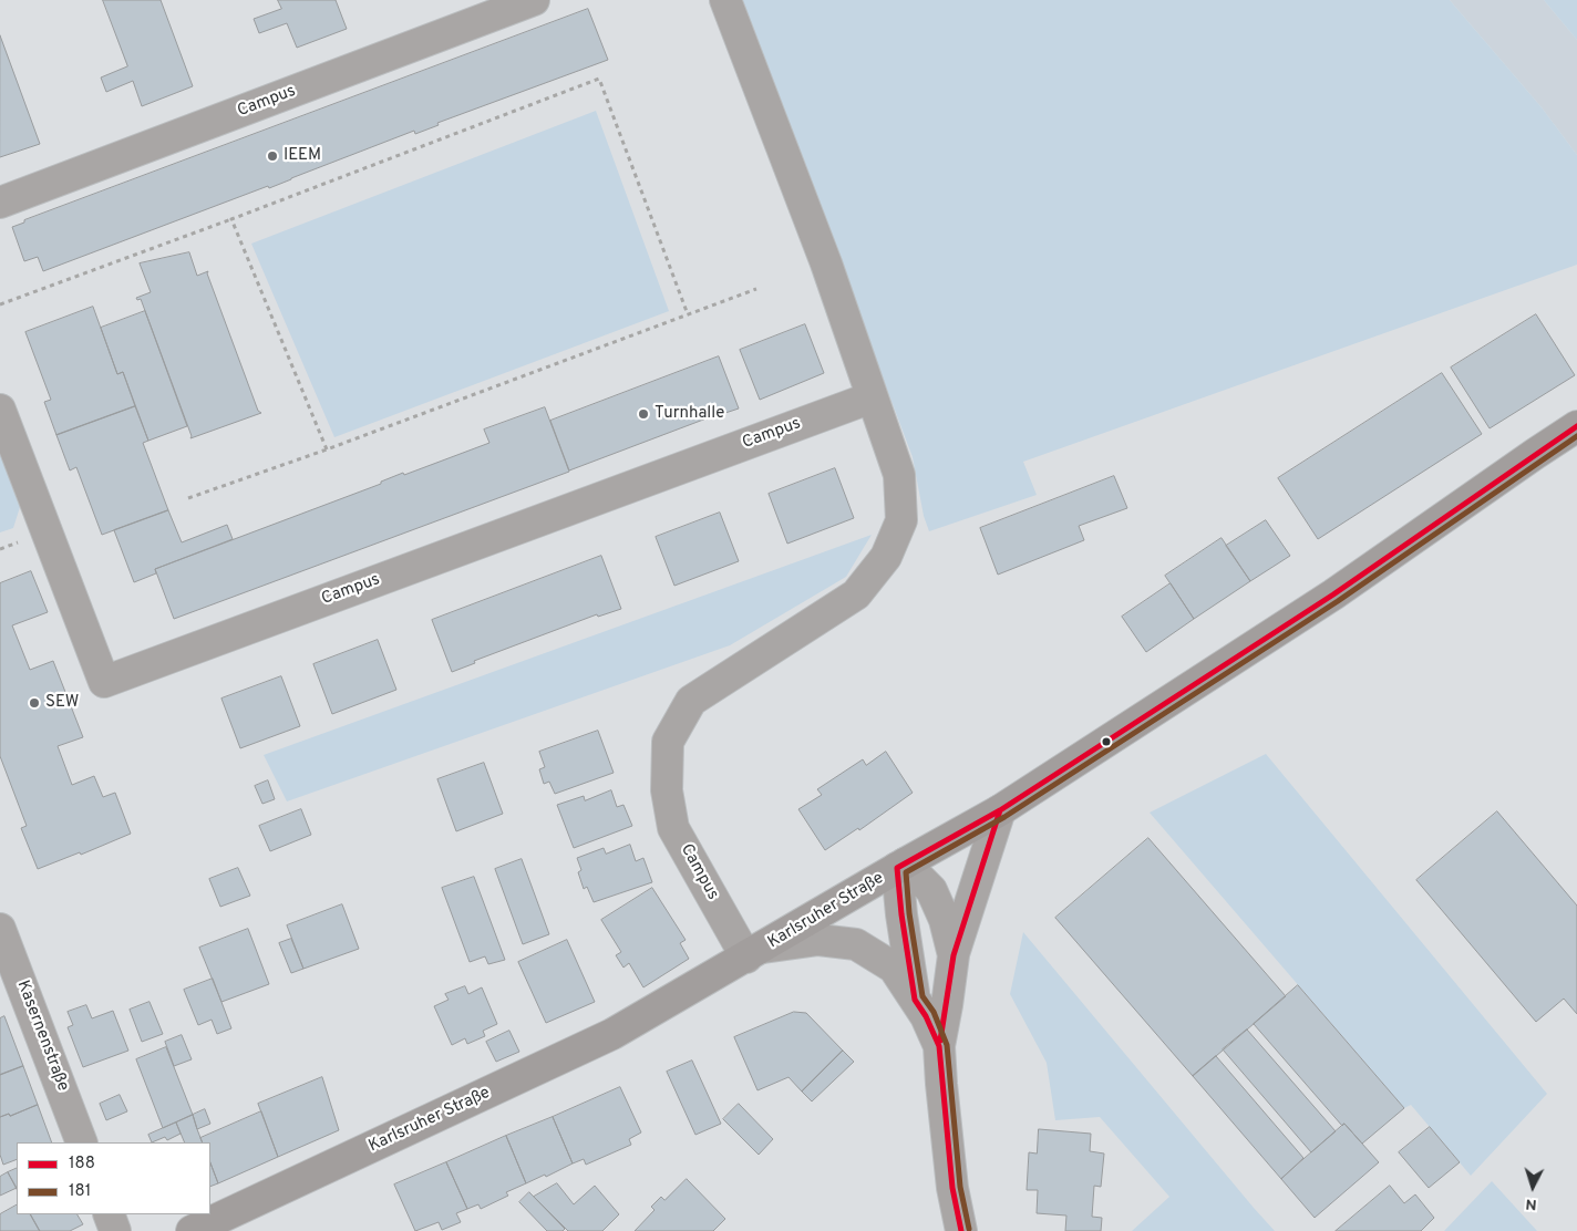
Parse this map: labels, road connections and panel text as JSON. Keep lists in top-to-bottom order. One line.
{"streets":{"main road":["Karlsruher Straße"],"street":["Campus","Kasernenstraße"]},"crossings":[["Campus","Karlsruher Straße"]],"places":["IEEM","Turnhalle","SEW"],"lines":["transit line 188","transit line 181"],"legend":["188","181"],"north":"bottom"}
